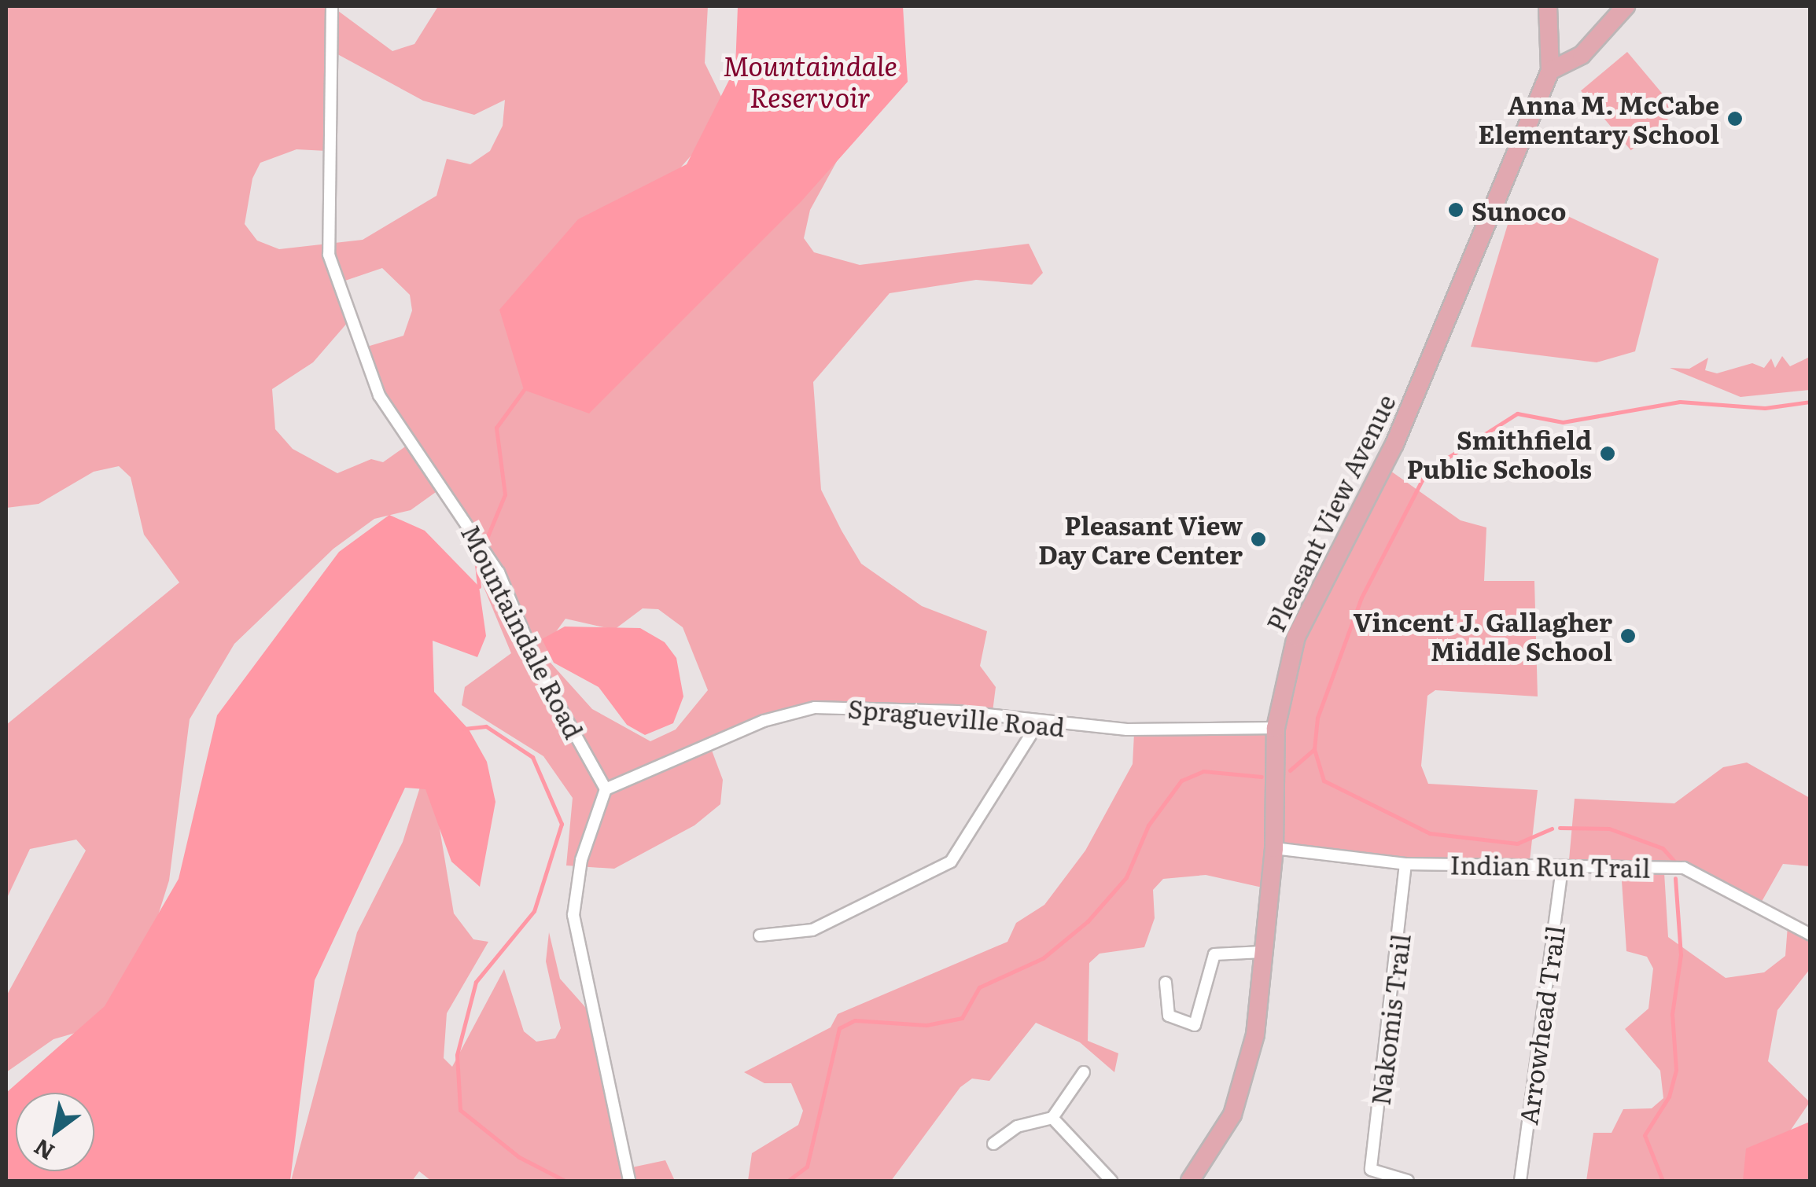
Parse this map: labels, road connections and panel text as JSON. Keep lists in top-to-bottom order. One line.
{"streets":{"main road":["Pleasant View Avenue"],"street":["Mountaindale Road","Spragueville Road","Indian Run Trail","Nakomis Trail","Arrowhead Trail"]},"crossings":[["Pleasant View Avenue","Spragueville Road"],["Pleasant View Avenue","Indian Run Trail"],["Mountaindale Road","Spragueville Road"],["Indian Run Trail","Nakomis Trail"],["Indian Run Trail","Arrowhead Trail"]],"water":["Mountaindale Reservoir"],"places":["Anna M. McCabe Elementary School","Sunoco","Smithfield Public Schools","Pleasant View Day Care Center","Vincent J. Gallagher Middle School"],"north":"bottom left"}
